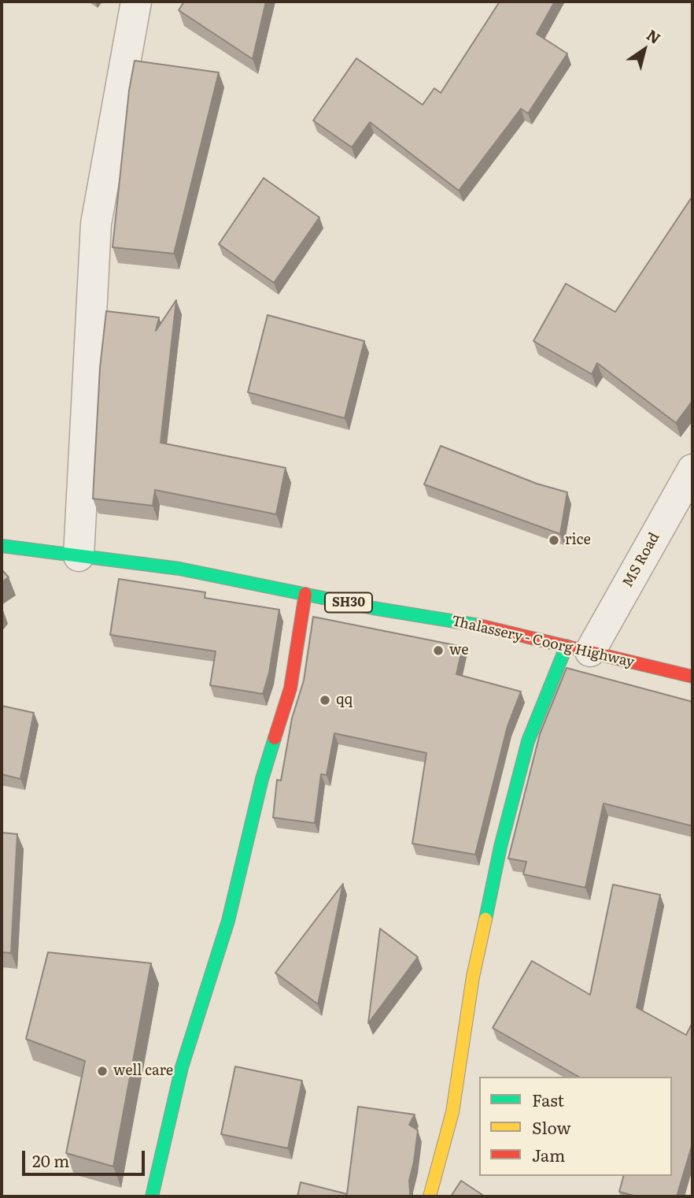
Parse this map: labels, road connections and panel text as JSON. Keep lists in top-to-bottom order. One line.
{"streets":{"street":["MS Road","SH30","Thalassery - Coorg Highway"]},"crossings":[["MS Road","Thalassery - Coorg Highway"]],"places":["rice","we","qq","well care"],"legend":["Fast","Slow","Jam"],"scale_bar":"20 m","north":"top right"}
